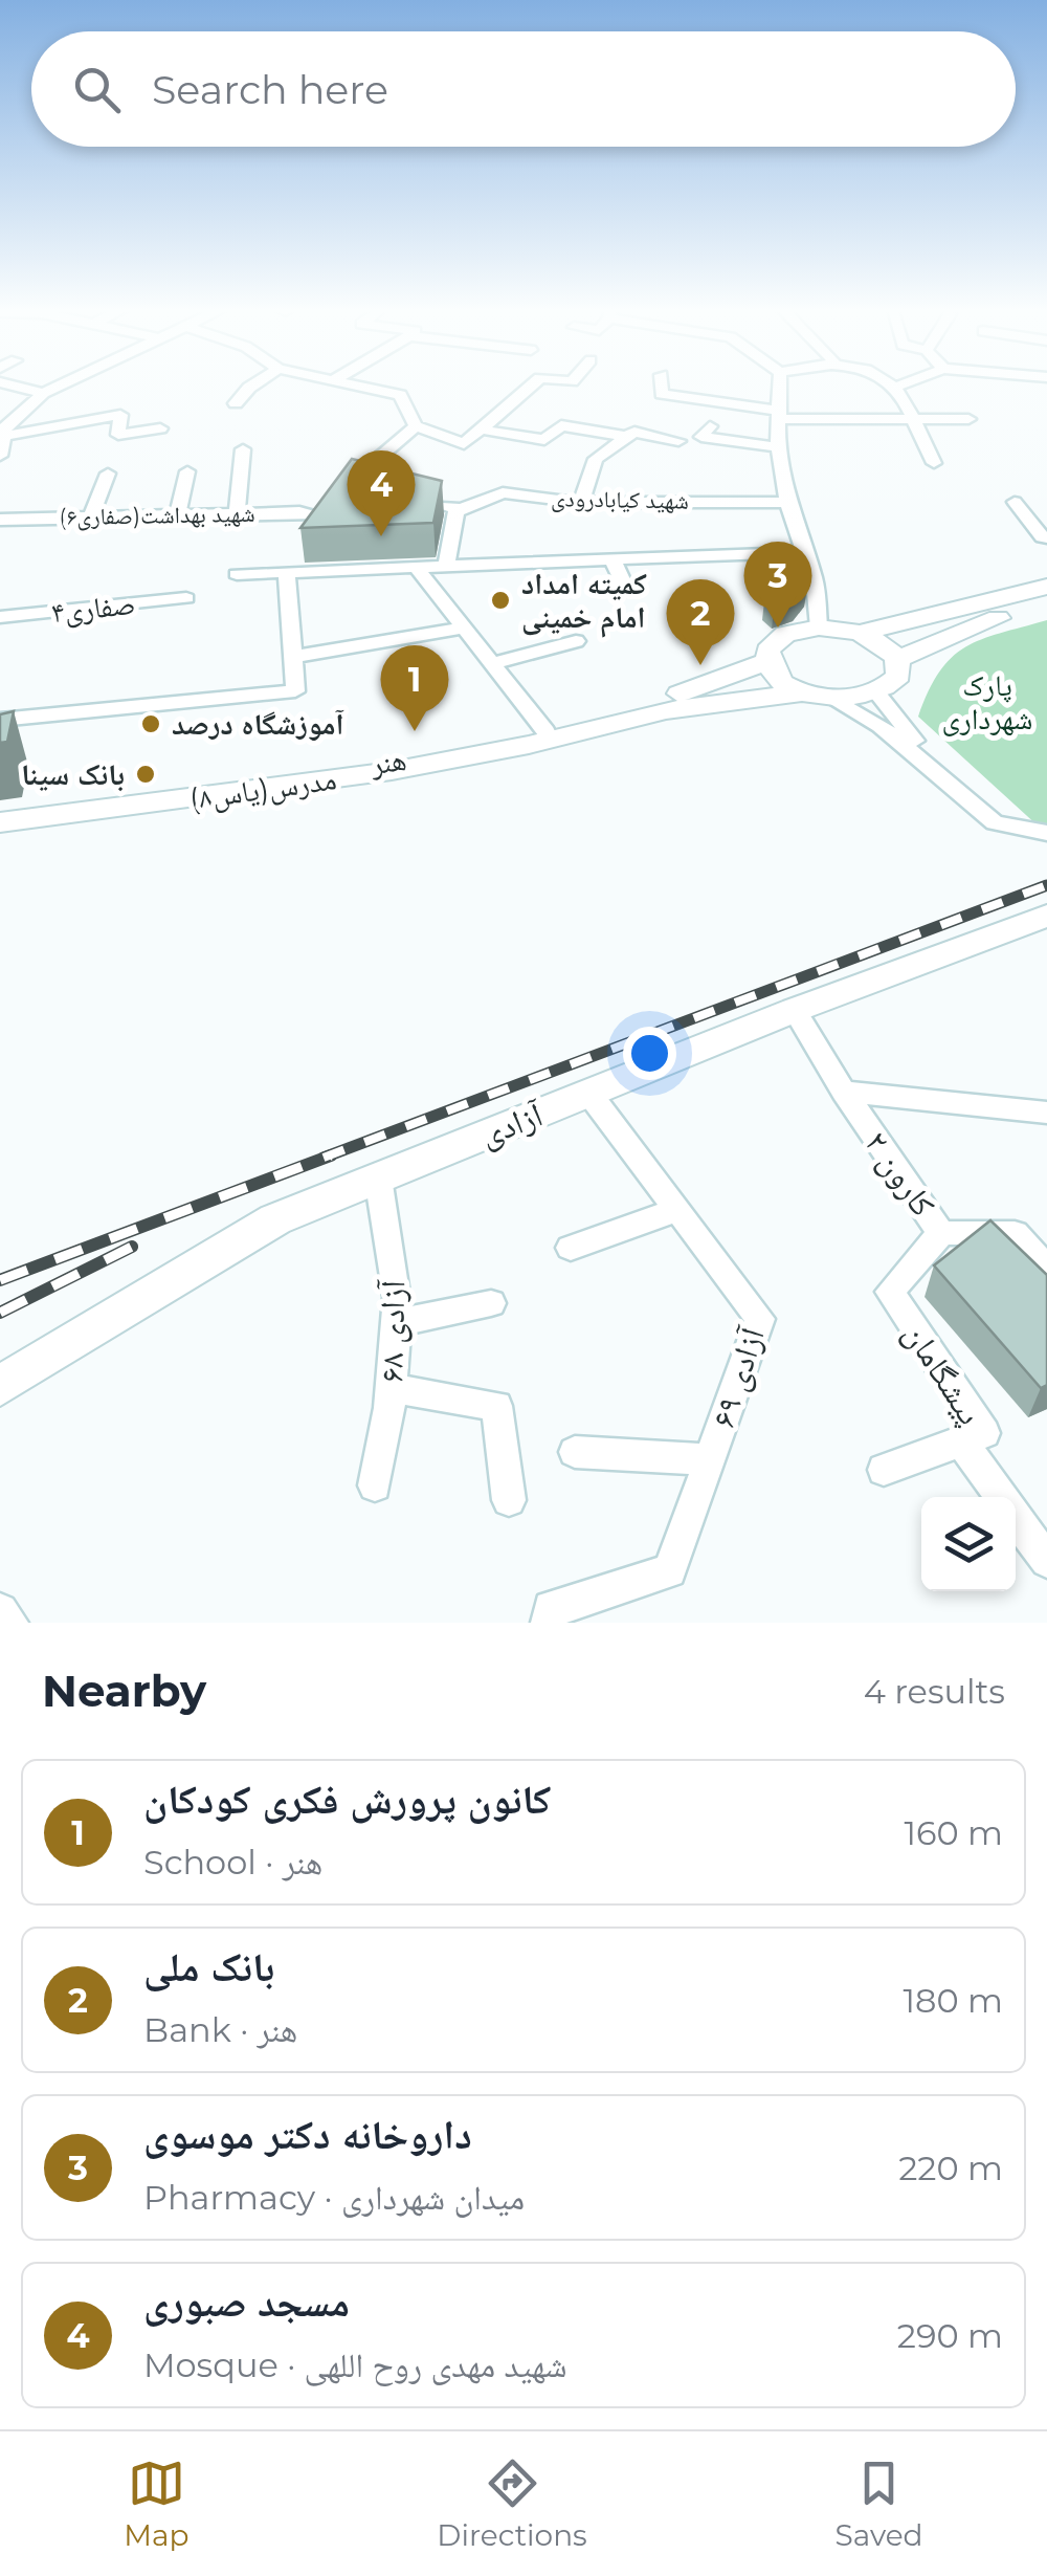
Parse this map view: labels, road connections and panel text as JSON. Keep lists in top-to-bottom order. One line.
{"streets":{"main road":["هنر","مدرس(یاس۸)","آزادی"],"street":["شهید کیابادرودی","شهید بهداشت(صفاری۶)","صفاری۴","کارون ۲","آزادی ۶۸","پیشگامان","آزادی ۶۹"]},"crossings":[["هنر","مدرس(یاس۸)"],["آزادی","کارون ۲"],["آزادی","آزادی ۶۸"],["آزادی","آزادی ۶۹"],["کارون ۲","پیشگامان"]],"parks":["پارک شهرداری"],"places":["کمیته امداد امام خمینی","آموزشگاه درصد","بانک سینا"],"page":{"search":"Search here","pins":["4","3","2","1"],"heading":["Nearby","4 results"],"list":[{"mark":"1","name":"کانون پرورش فکری کودکان","note":"School · هنر","value":"160 m"},{"mark":"2","name":"بانک ملی","note":"Bank · هنر","value":"180 m"},{"mark":"3","name":"داروخانه دکتر موسوی","note":"Pharmacy · میدان شهرداری","value":"220 m"},{"mark":"4","name":"مسجد صبوری","note":"Mosque · شهید مهدی روح اللهی","value":"290 m"}],"nav":["Map","Directions","Saved"]}}
